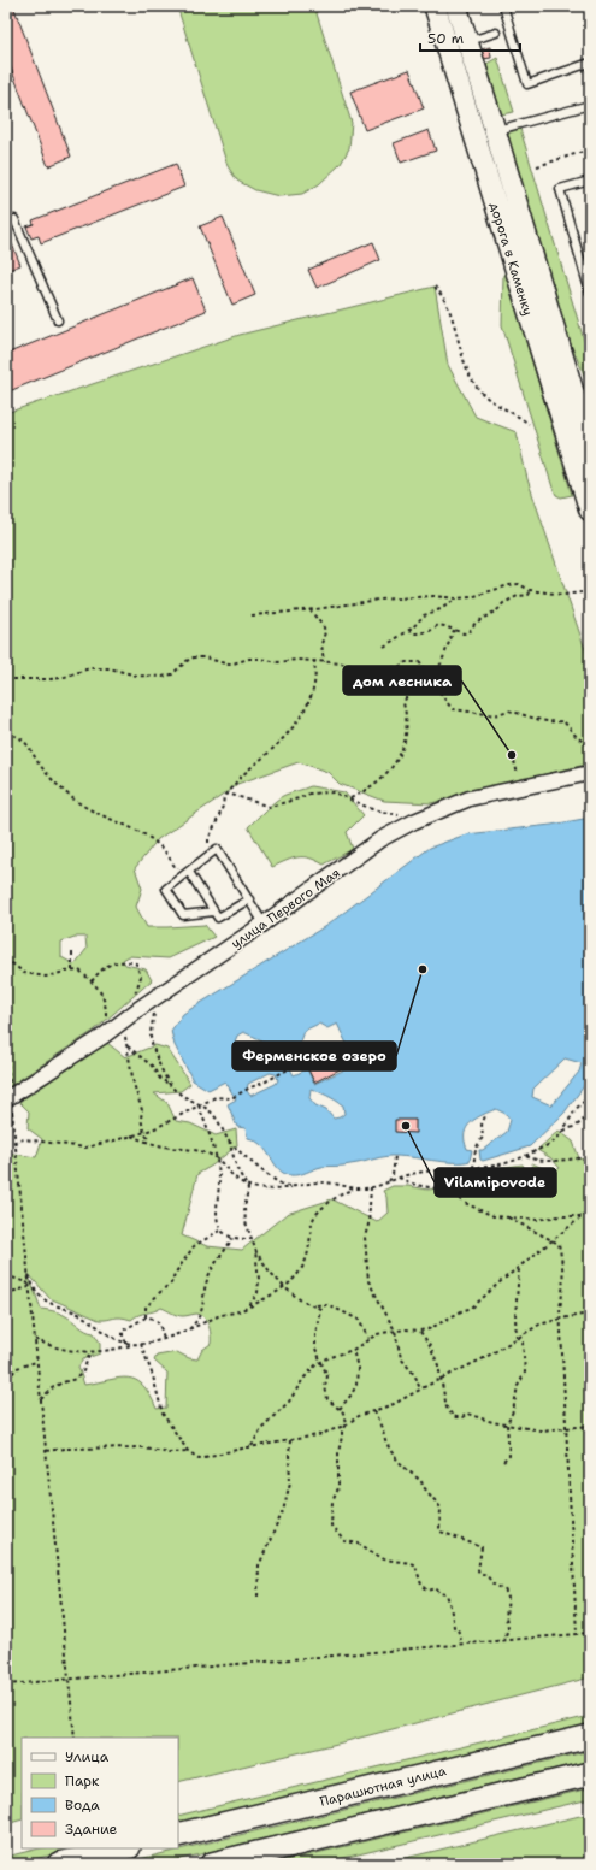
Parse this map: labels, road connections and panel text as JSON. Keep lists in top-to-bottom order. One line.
{"streets":{"main road":["дорога в Каменку","Парашютная улица"],"street":["улица Первого Мая"]},"places":["дом лесника","Ферменское озеро","Vilamipovode"],"legend":["Улица","Парк","Вода","Здание"],"scale_bar":"50 m"}
